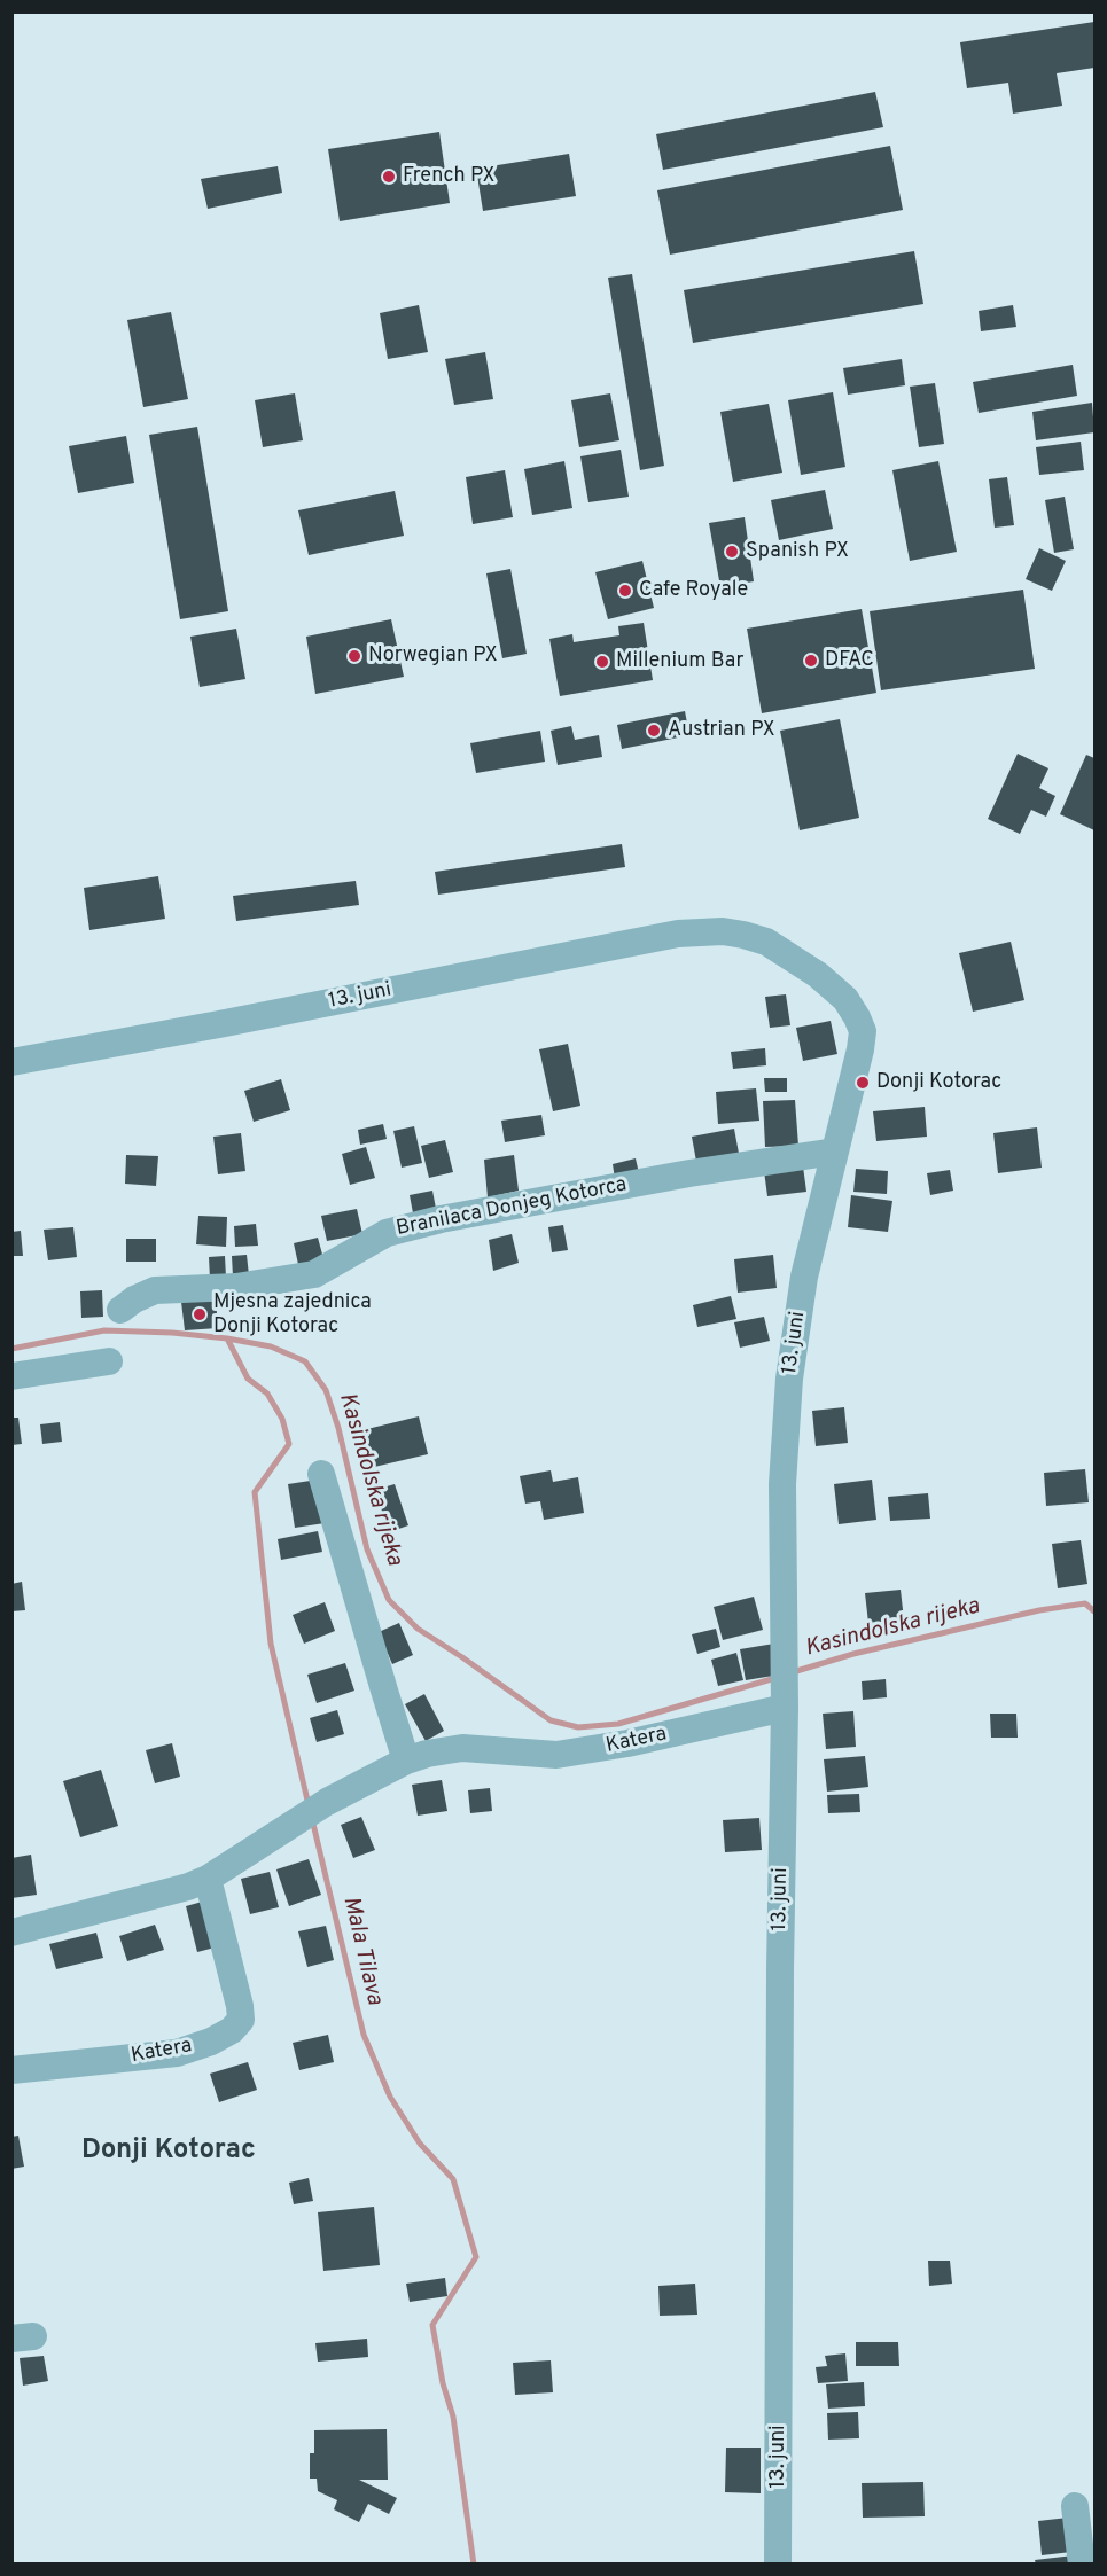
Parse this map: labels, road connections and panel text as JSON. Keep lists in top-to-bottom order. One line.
{"streets":{"street":["13. juni","Branilaca Donjeg Kotorca","Katera"]},"crossings":[["13. juni","Branilaca Donjeg Kotorca"],["13. juni","Katera"]],"districts":["Donji Kotorac"],"water":["Kasindolska rijeka","Mala Tilava"],"places":["French PX","Spanish PX","Cafe Royale","Norwegian PX","DFAC","Millenium Bar","Austrian PX","Donji Kotorac","Mjesna zajednica Donji Kotorac"]}
